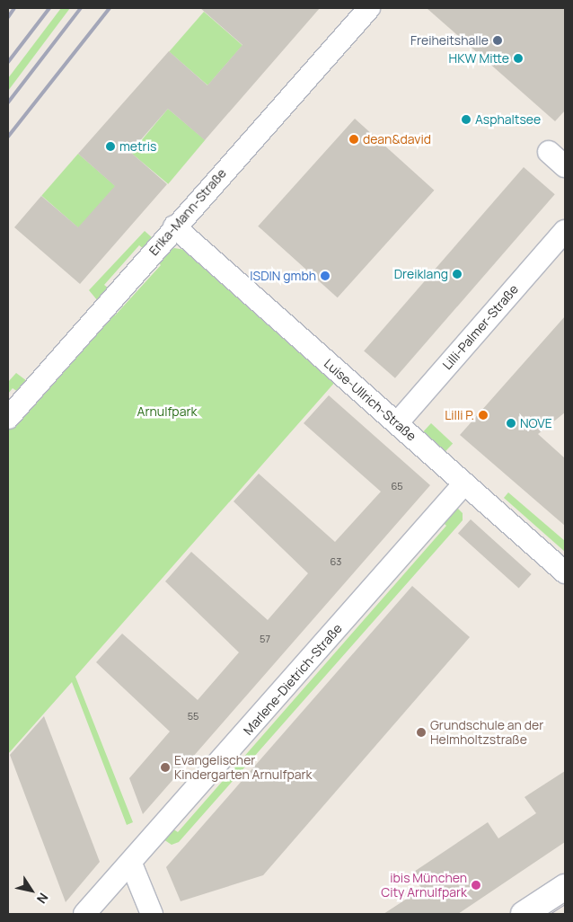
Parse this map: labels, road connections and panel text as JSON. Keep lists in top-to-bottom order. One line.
{"streets":{"street":["Erika-Mann-Straße","Lilli-Palmer-Straße","Luise-Ullrich-Straße","Marlene-Dietrich-Straße"]},"crossings":[["Erika-Mann-Straße","Luise-Ullrich-Straße"],["Lilli-Palmer-Straße","Luise-Ullrich-Straße"],["Luise-Ullrich-Straße","Marlene-Dietrich-Straße"]],"parks":["Arnulfpark"],"places":["Freiheitshalle","HKW Mitte","Asphaltsee","dean&david","metris","Dreiklang","ISDIN gmbh","Lilli P.","NOVE","Grundschule an der Helmholtzstraße","Evangelischer Kindergarten Arnulfpark","ibis München City Arnulfpark"],"house_numbers":["65","63","57","55"],"north":"bottom right"}
